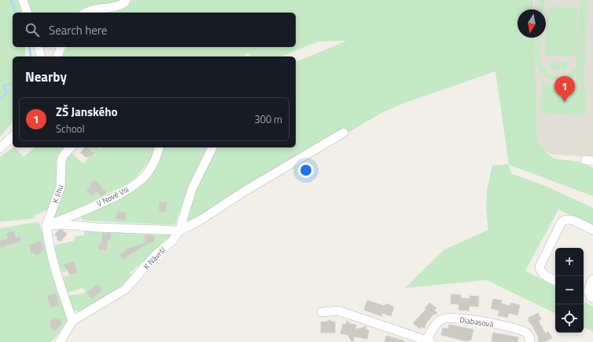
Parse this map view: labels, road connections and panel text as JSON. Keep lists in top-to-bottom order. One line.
{"streets":{"street":["K Jihu","V Nové Vsi","K Návrší","Diabasová"]},"crossings":[["K Jihu","V Nové Vsi"]],"north":"bottom","page":{"search":"Search here","heading":"Nearby","pins":"1","list":[{"mark":"1","name":"ZŠ Janského","note":"School","value":"300 m"}],"map_buttons":["+","−"]}}
